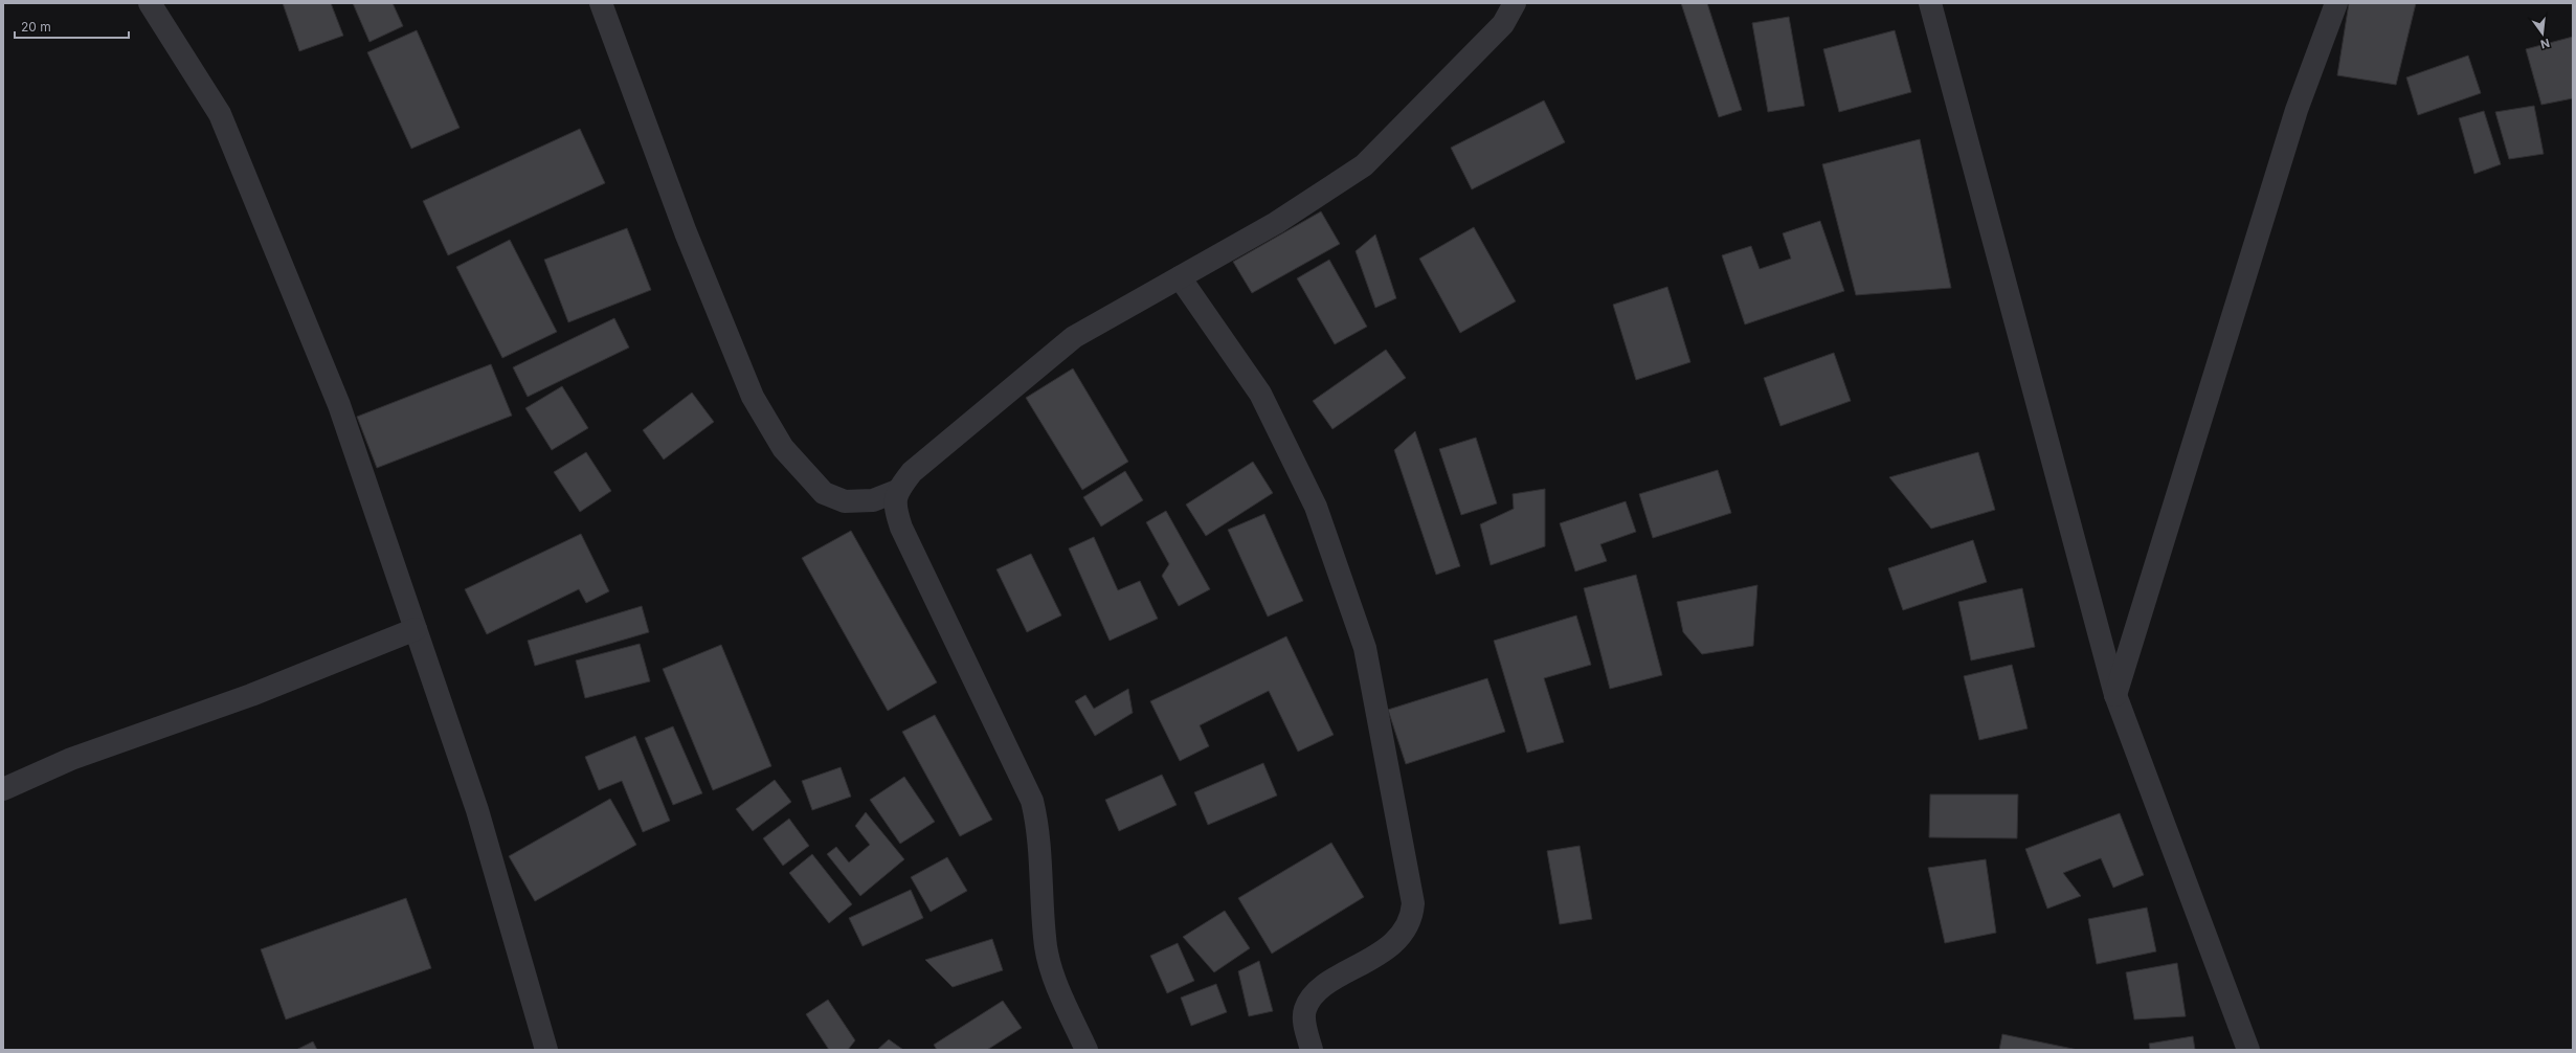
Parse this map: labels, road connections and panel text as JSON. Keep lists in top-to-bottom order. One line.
{"scale_bar":"20 m","north":"bottom"}
